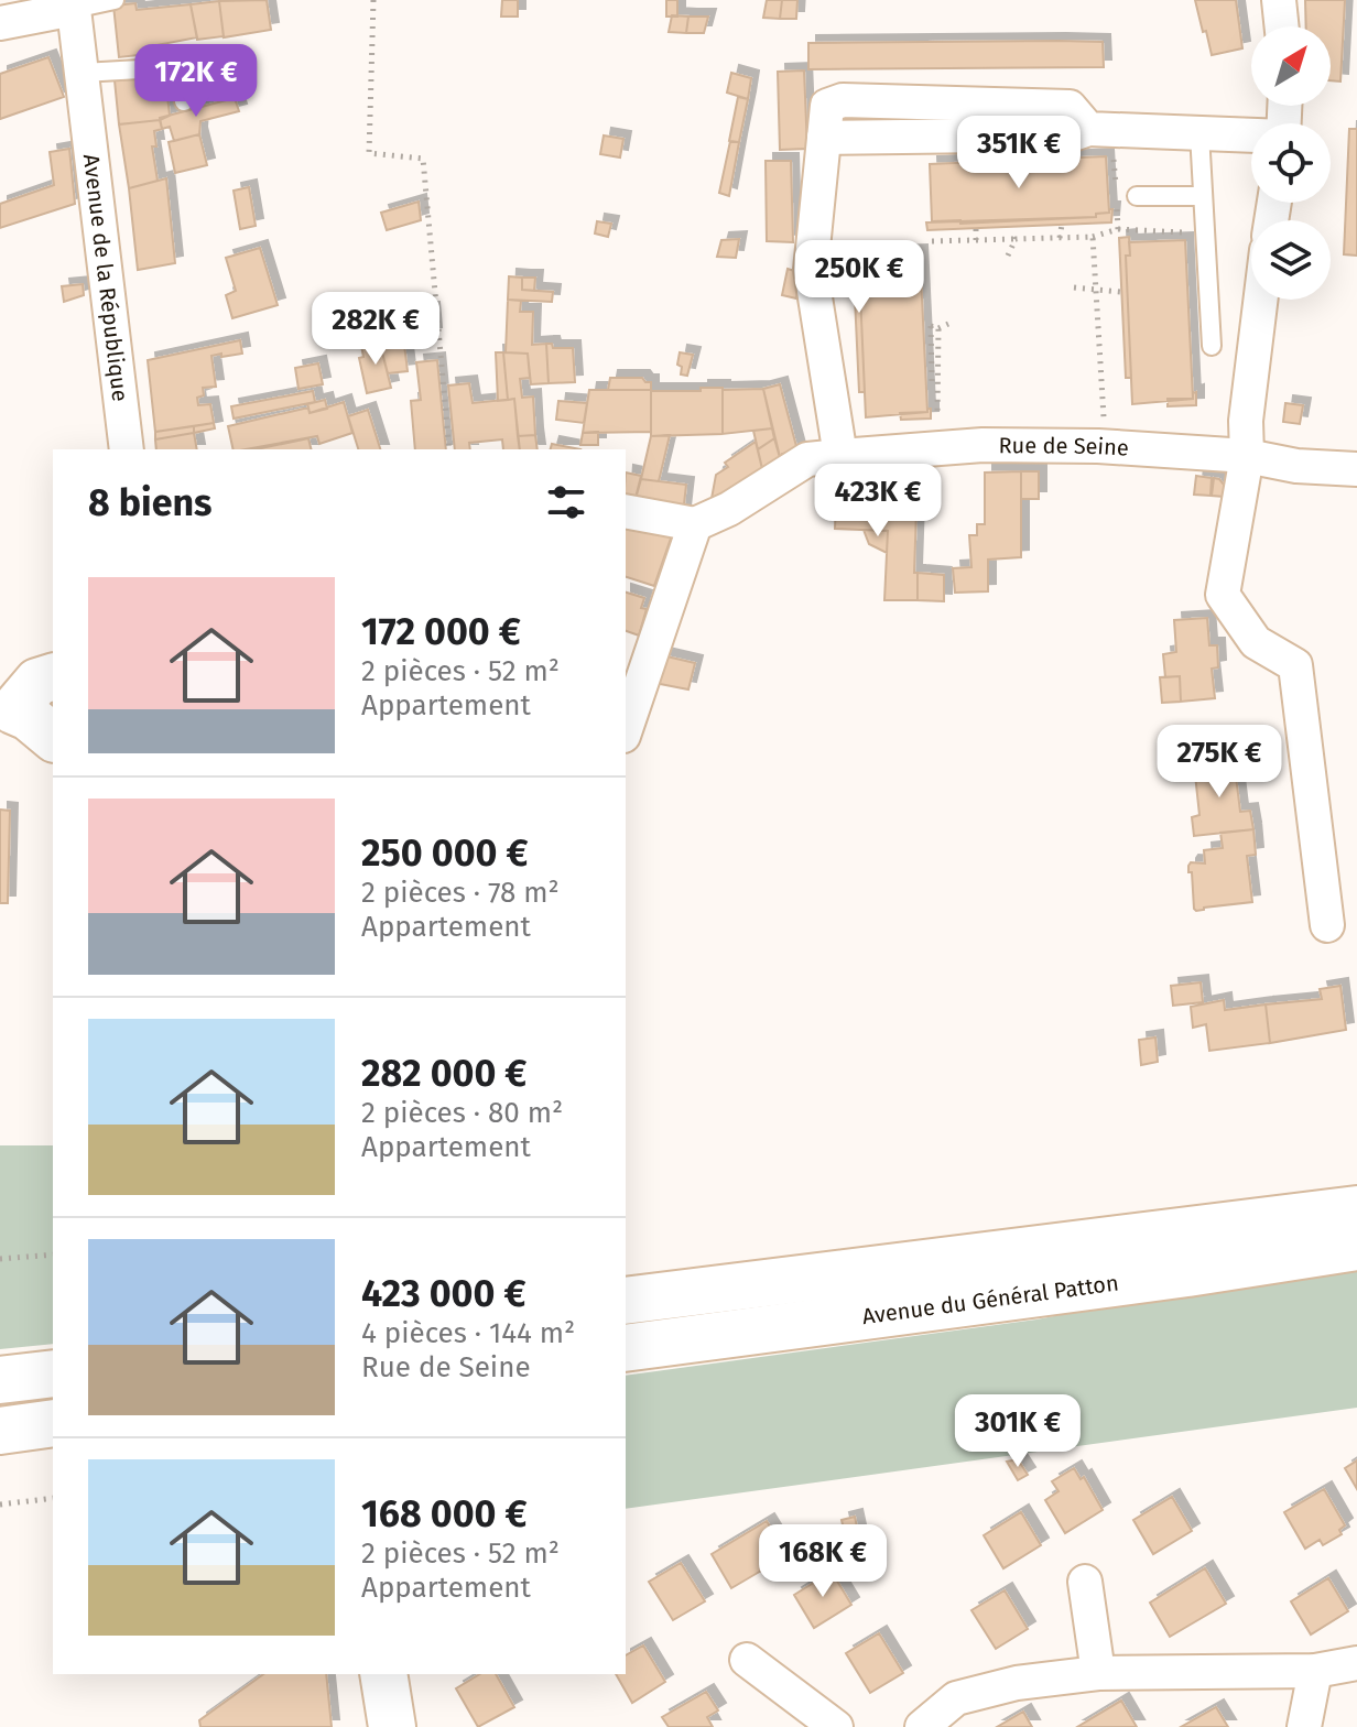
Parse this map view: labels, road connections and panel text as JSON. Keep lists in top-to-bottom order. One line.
{"streets":{"main road":["Avenue du Général Patton"],"street":["Avenue de la République","Rue de Seine"]},"north":"top right","page":{"price":["172K €","351K €","250K €","282K €","423K €","275K €","301K €","168K €"],"heading":"8 biens","list":[{"name":"172 000 €","note":"2 pièces · 52 m² · Appartement"},{"name":"250 000 €","note":"2 pièces · 78 m² · Appartement"},{"name":"282 000 €","note":"2 pièces · 80 m² · Appartement"},{"name":"423 000 €","note":"4 pièces · 144 m² · Rue de Seine"},{"name":"168 000 €","note":"2 pièces · 52 m² · Appartement"}]}}
